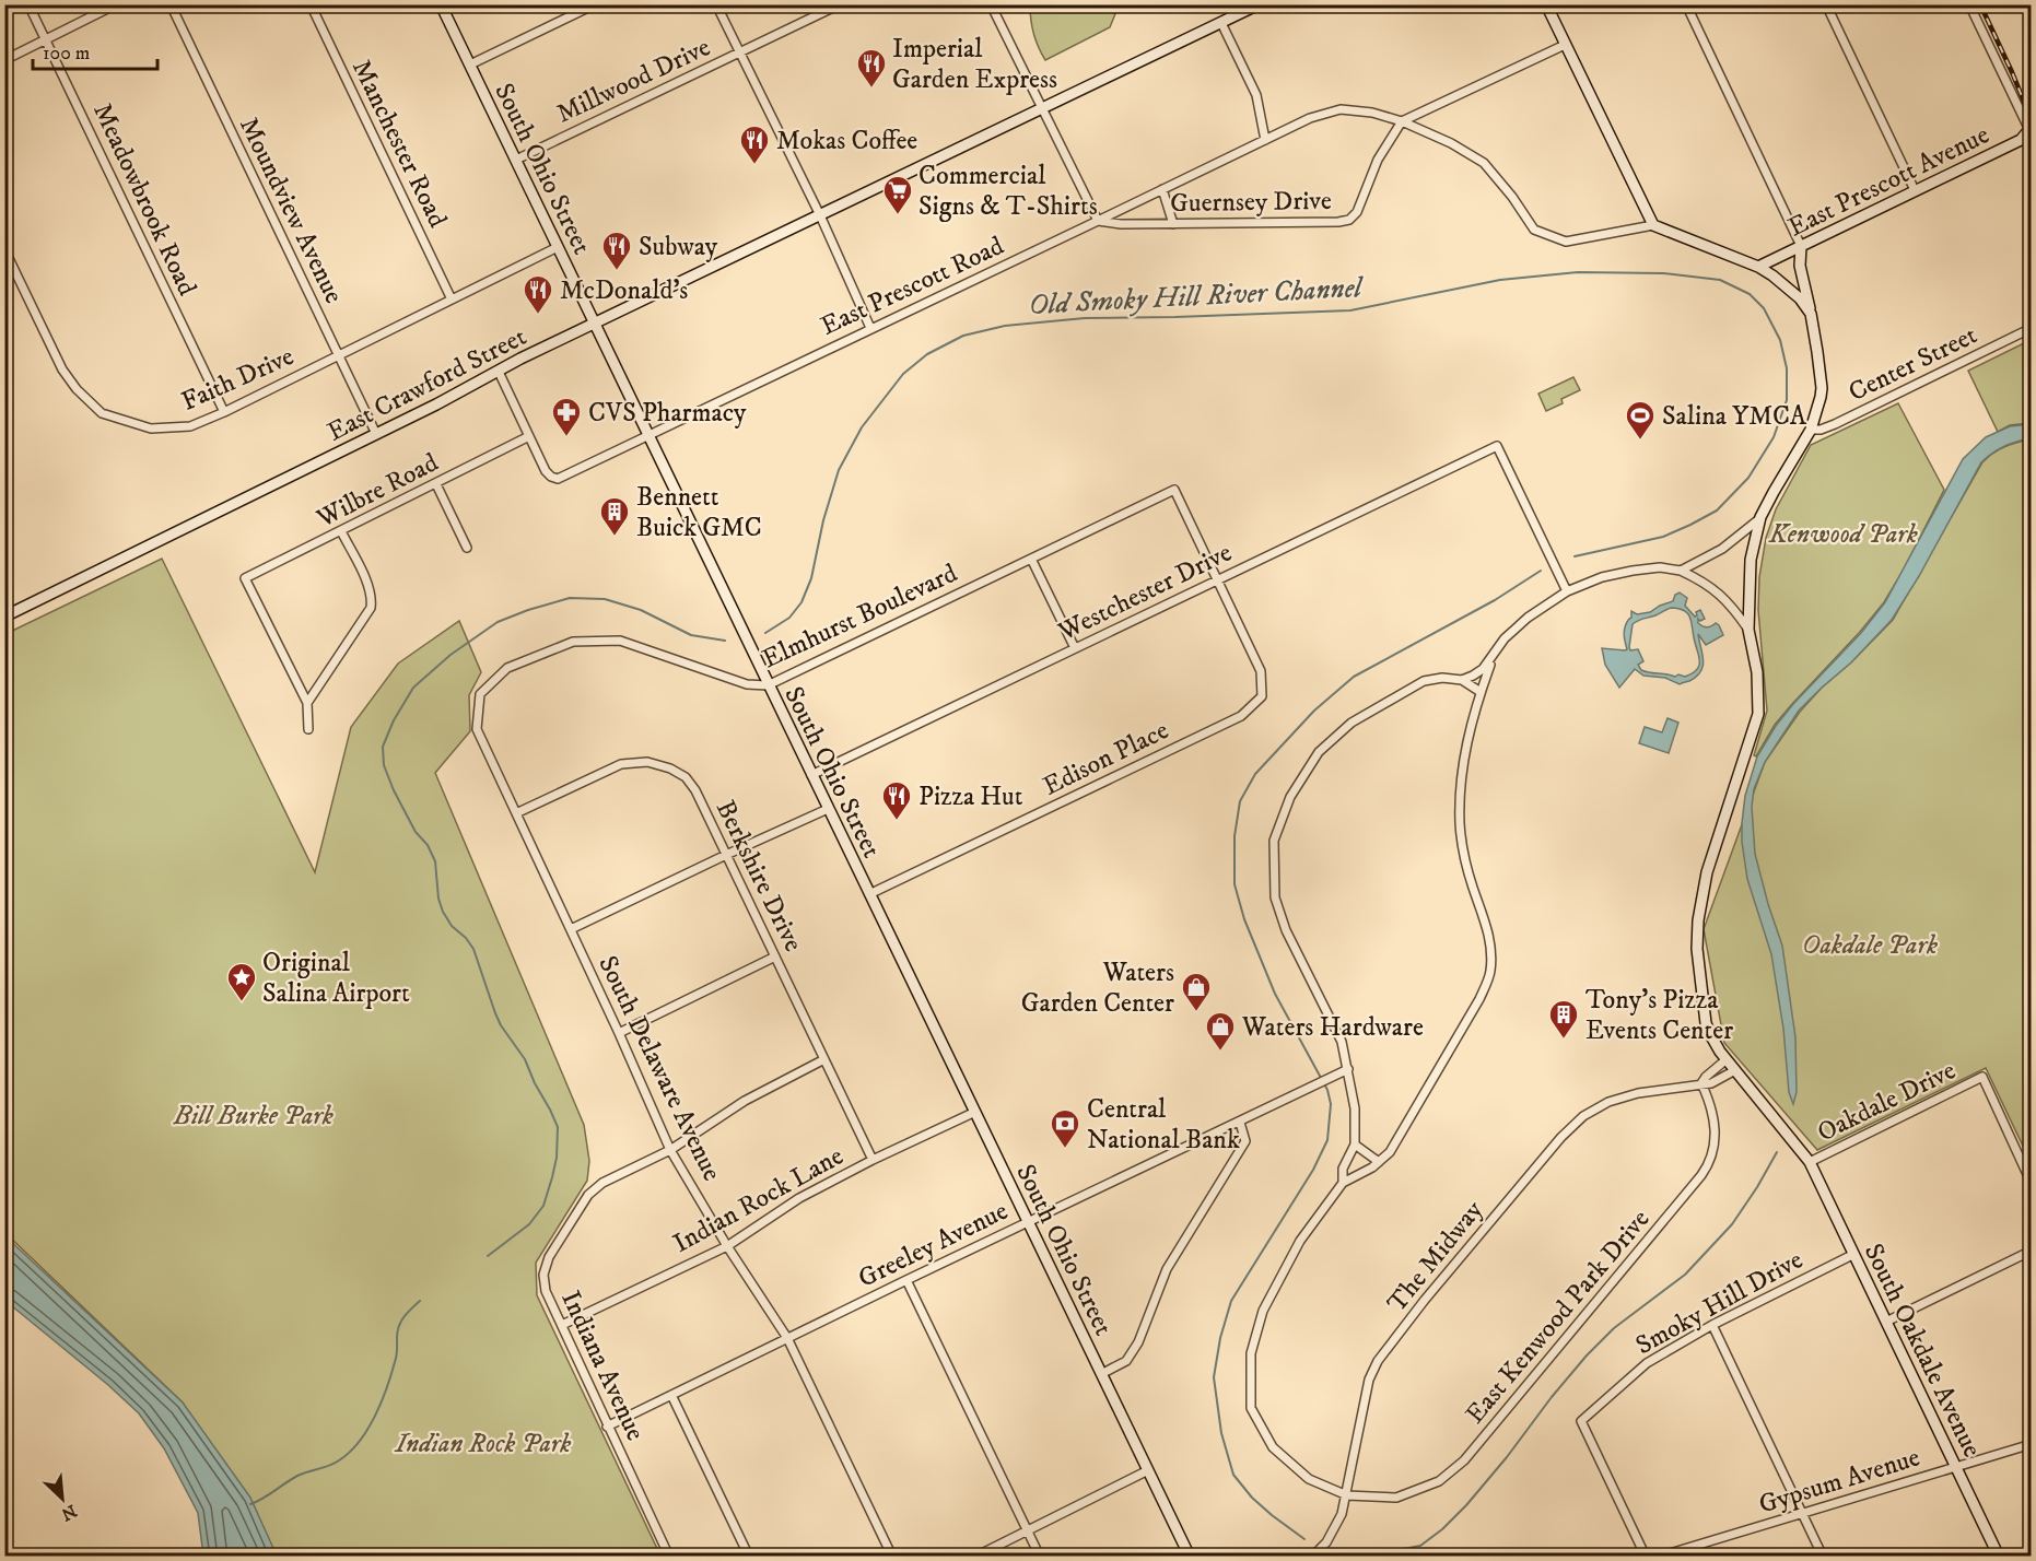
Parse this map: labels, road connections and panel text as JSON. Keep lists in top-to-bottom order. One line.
{"streets":{"street":["Millwood Drive","Manchester Road","South Ohio Street","East Prescott Avenue","Meadowbrook Road","Guernsey Drive","Moundview Avenue","East Prescott Road","Center Street","Faith Drive","East Crawford Street","Wilbre Road","Westchester Drive","Elmhurst Boulevard","Edison Place","Berkshire Drive","South Delaware Avenue","Oakdale Drive","Indian Rock Lane","Greeley Avenue","The Midway","Smoky Hill Drive","East Kenwood Park Drive","South Oakdale Avenue","Indiana Avenue","Gypsum Avenue"]},"crossings":[["Millwood Drive","South Ohio Street"],["Manchester Road","Faith Drive"],["South Ohio Street","East Prescott Road"],["South Ohio Street","Faith Drive"],["South Ohio Street","East Crawford Street"],["South Ohio Street","Westchester Drive"],["South Ohio Street","Elmhurst Boulevard"],["South Ohio Street","Edison Place"],["South Ohio Street","Indian Rock Lane"],["South Ohio Street","Greeley Avenue"],["East Prescott Avenue","South Oakdale Avenue"],["Meadowbrook Road","Faith Drive"],["Guernsey Drive","East Prescott Road"],["Moundview Avenue","Faith Drive"],["Moundview Avenue","East Crawford Street"],["East Prescott Road","Wilbre Road"],["Center Street","South Oakdale Avenue"],["Westchester Drive","Elmhurst Boulevard"],["Westchester Drive","Edison Place"],["Elmhurst Boulevard","Edison Place"],["Elmhurst Boulevard","South Delaware Avenue"],["Berkshire Drive","South Delaware Avenue"],["Berkshire Drive","Indian Rock Lane"],["South Delaware Avenue","Indian Rock Lane"],["South Delaware Avenue","Greeley Avenue"],["South Delaware Avenue","Indiana Avenue"],["Oakdale Drive","South Oakdale Avenue"],["Indian Rock Lane","Indiana Avenue"],["Greeley Avenue","Indiana Avenue"],["The Midway","East Kenwood Park Drive"],["The Midway","South Oakdale Avenue"],["Smoky Hill Drive","South Oakdale Avenue"],["South Oakdale Avenue","Gypsum Avenue"]],"water":["Old Smoky Hill River Channel"],"parks":["Kenwood Park","Oakdale Park","Bill Burke Park","Indian Rock Park"],"places":{"restaurant":["Imperial Garden Express","Mokas Coffee","Subway","McDonald's","Pizza Hut"],"supermarket":["Commercial Signs & T-Shirts"],"pharmacy":["CVS Pharmacy"],"sports":["Salina YMCA"],"building":["Bennett Buick GMC","Tony's Pizza Events Center"],"place":["Original Salina Airport"],"shop":["Waters Garden Center","Waters Hardware"],"bank":["Central National Bank"]},"scale_bar":"100 m","north":"bottom right"}
